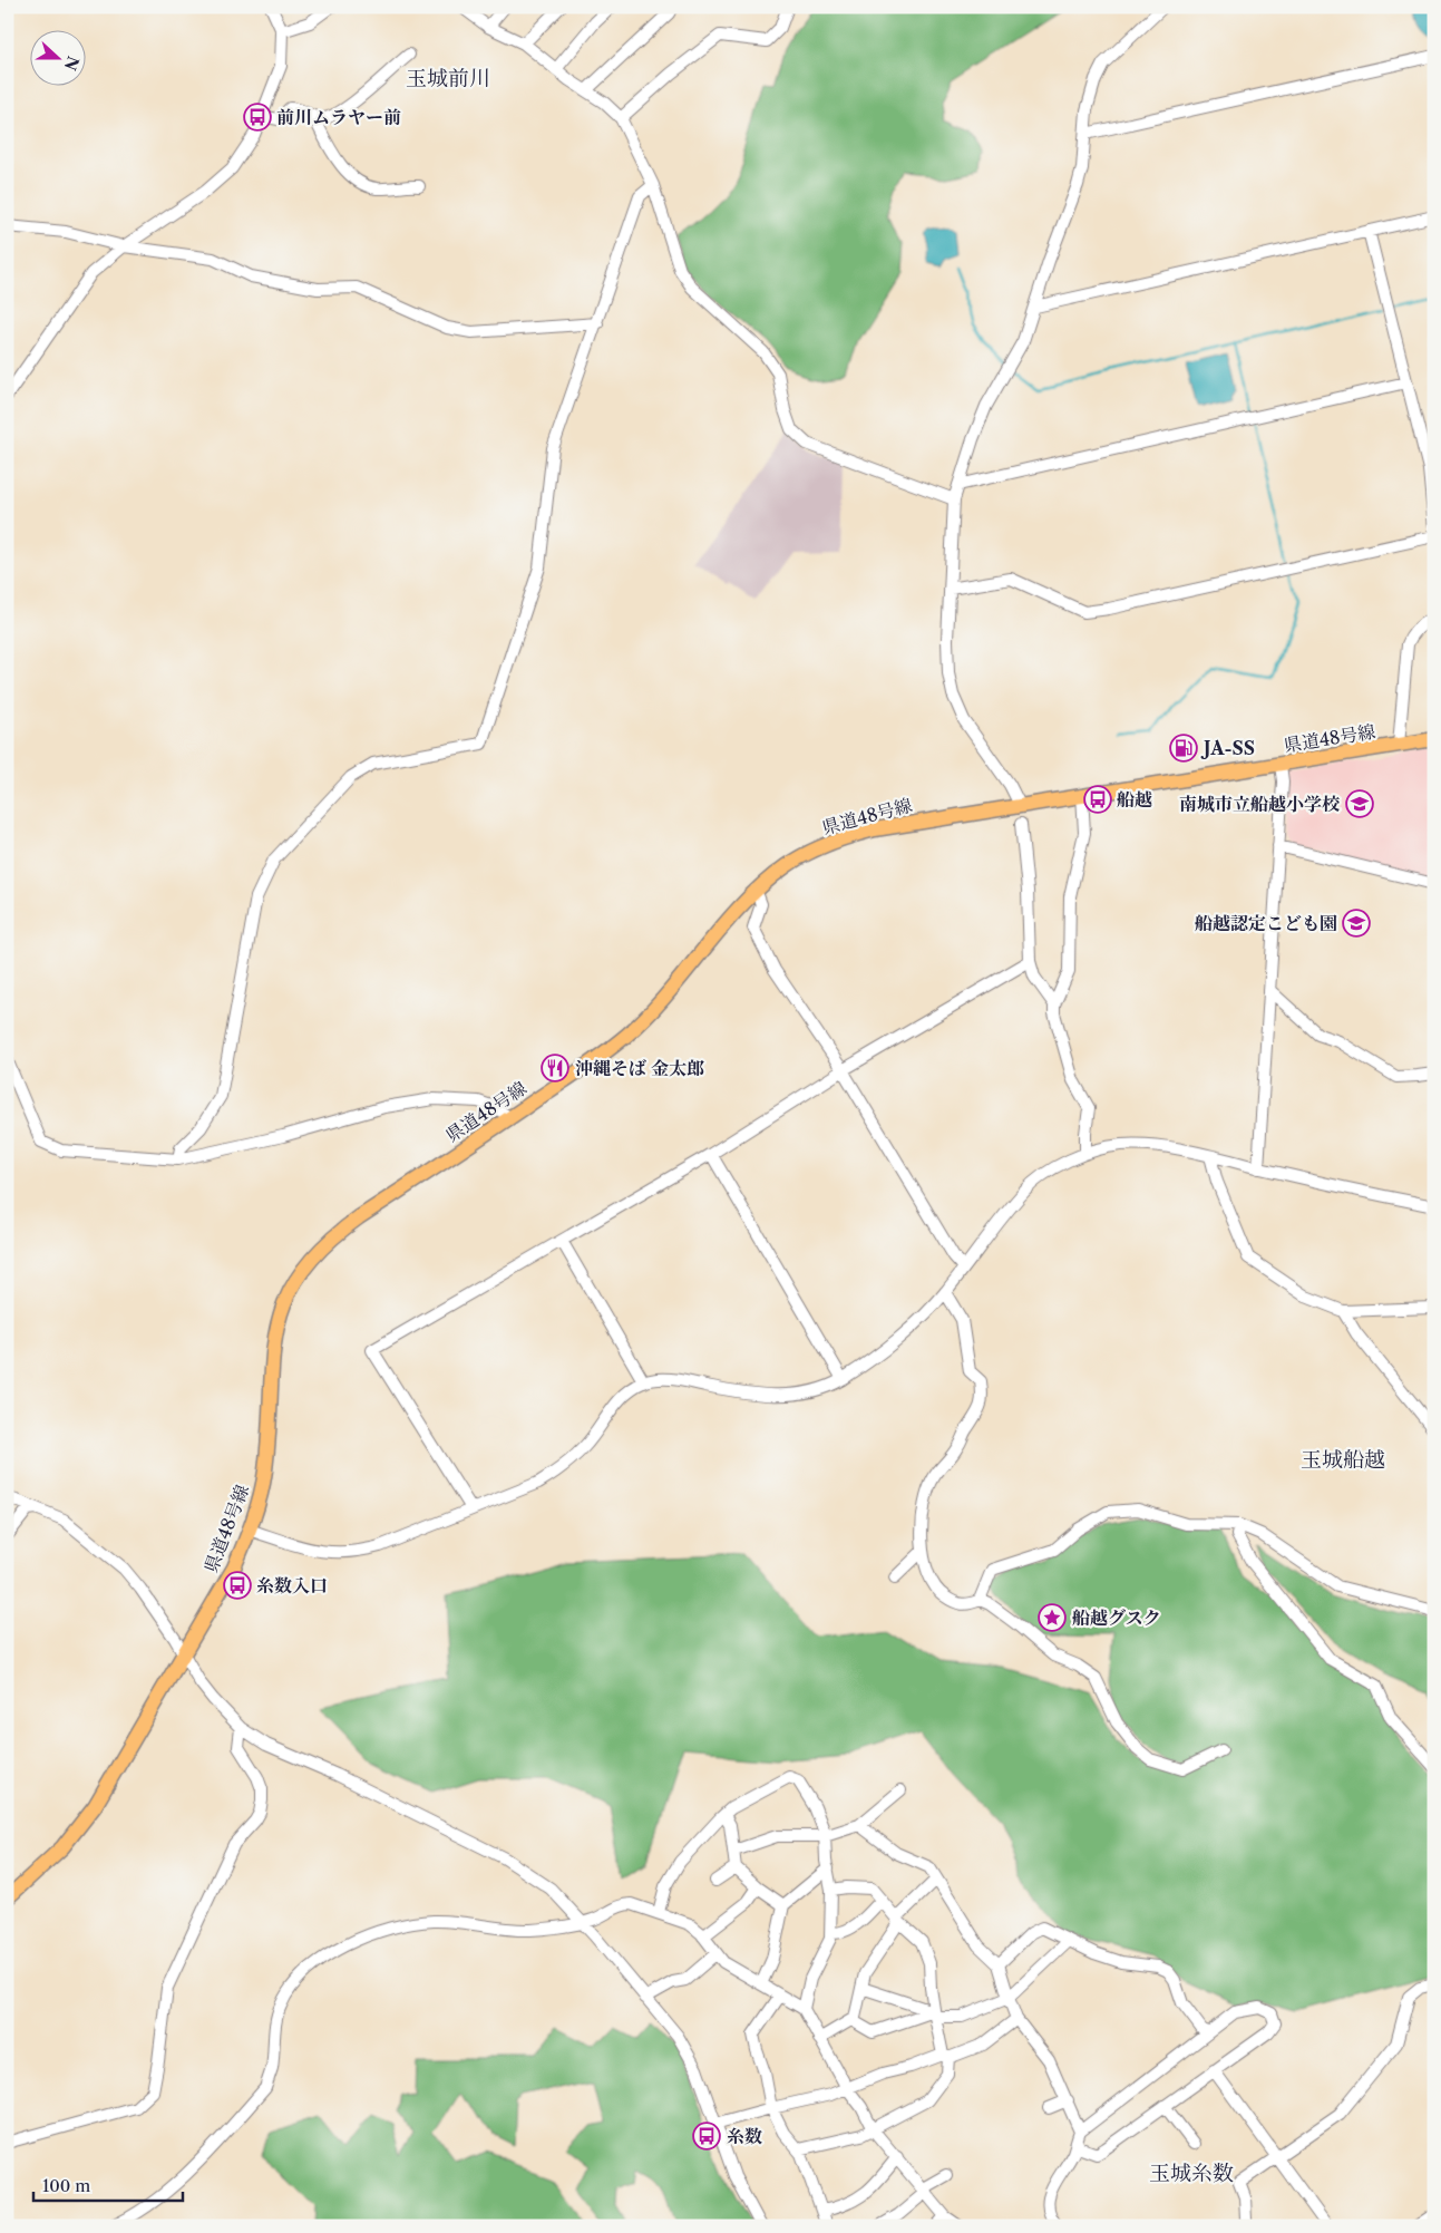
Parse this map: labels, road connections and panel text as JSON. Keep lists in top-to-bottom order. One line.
{"streets":{"main road":["県道48号線"]},"districts":["玉城前川","玉城船越","玉城糸数"],"places":{"bus stop":["前川ムラヤー前","船越","糸数入口","糸数"],"fuel station":["JA-SS"],"school or university":["南城市立船越小学校","船越認定こども園"],"restaurant":["沖縄そば 金太郎"],"place":["船越グスク"]},"scale_bar":"100 m","north":"right"}
